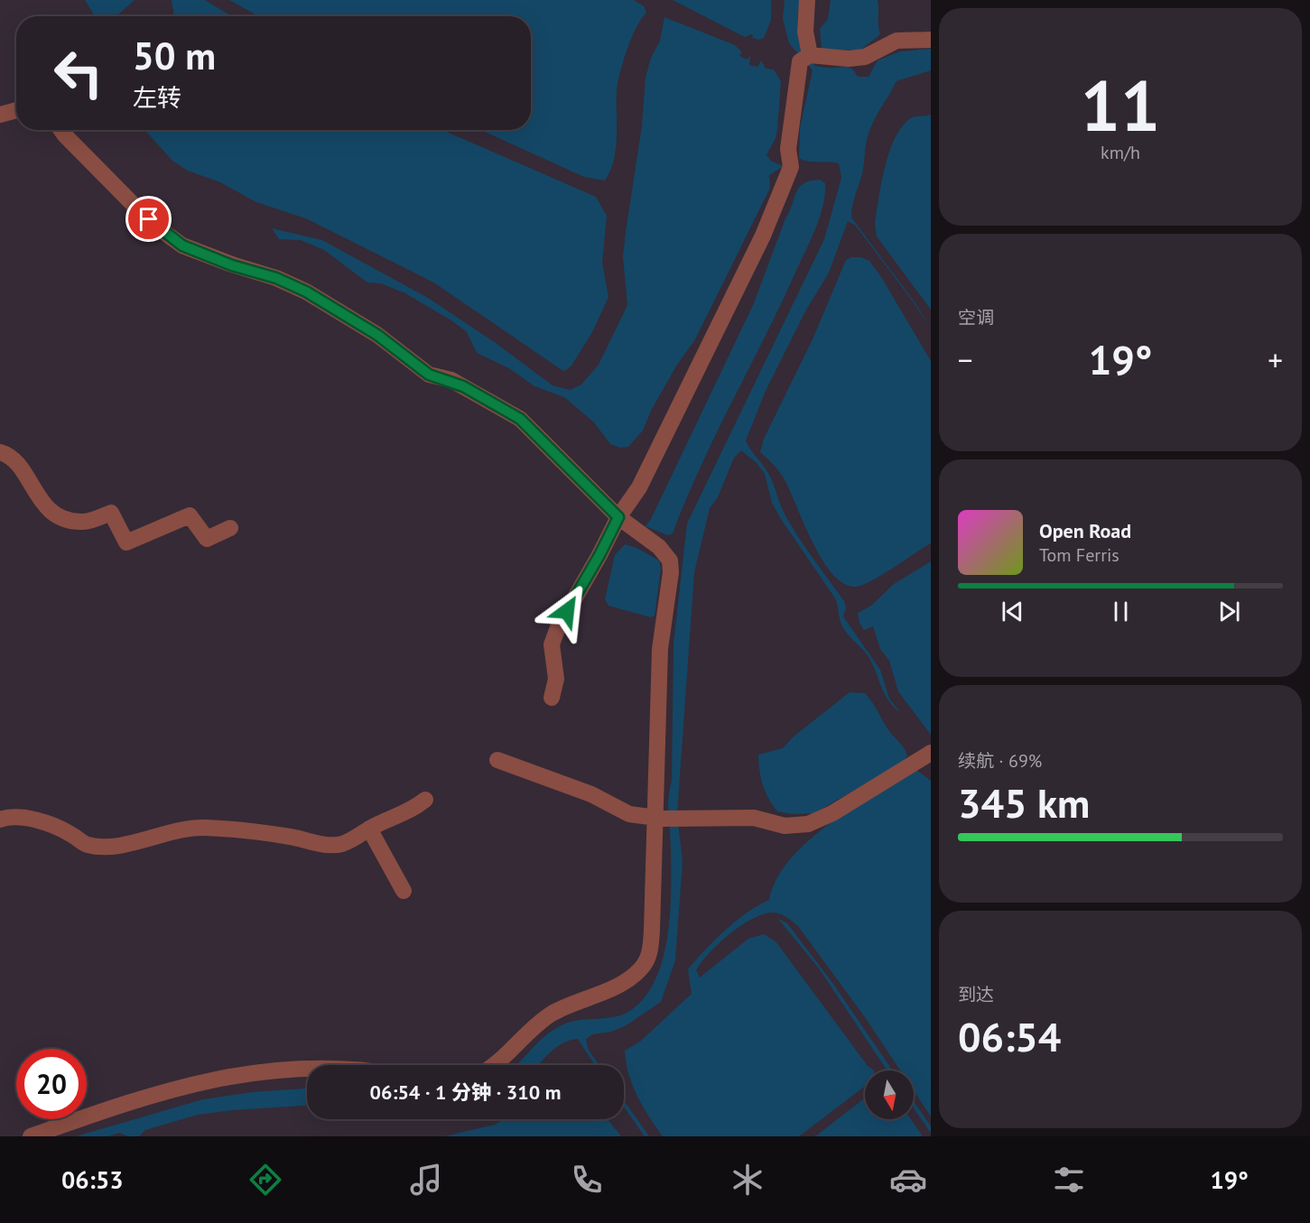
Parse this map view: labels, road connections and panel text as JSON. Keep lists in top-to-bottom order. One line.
{"north":"bottom","page":{"tile":[["11","km/h"],"空调",["续航 · 69%","345 km"],["到达","06:54"]],"turn":["50 m","左转"],"heat":["−","19°","+"],"song":["Open Road","Tom Ferris"],"limit":"20","trip":"06:54 · 1 分钟 · 310 m","tabs":["06:53","19°"]}}
